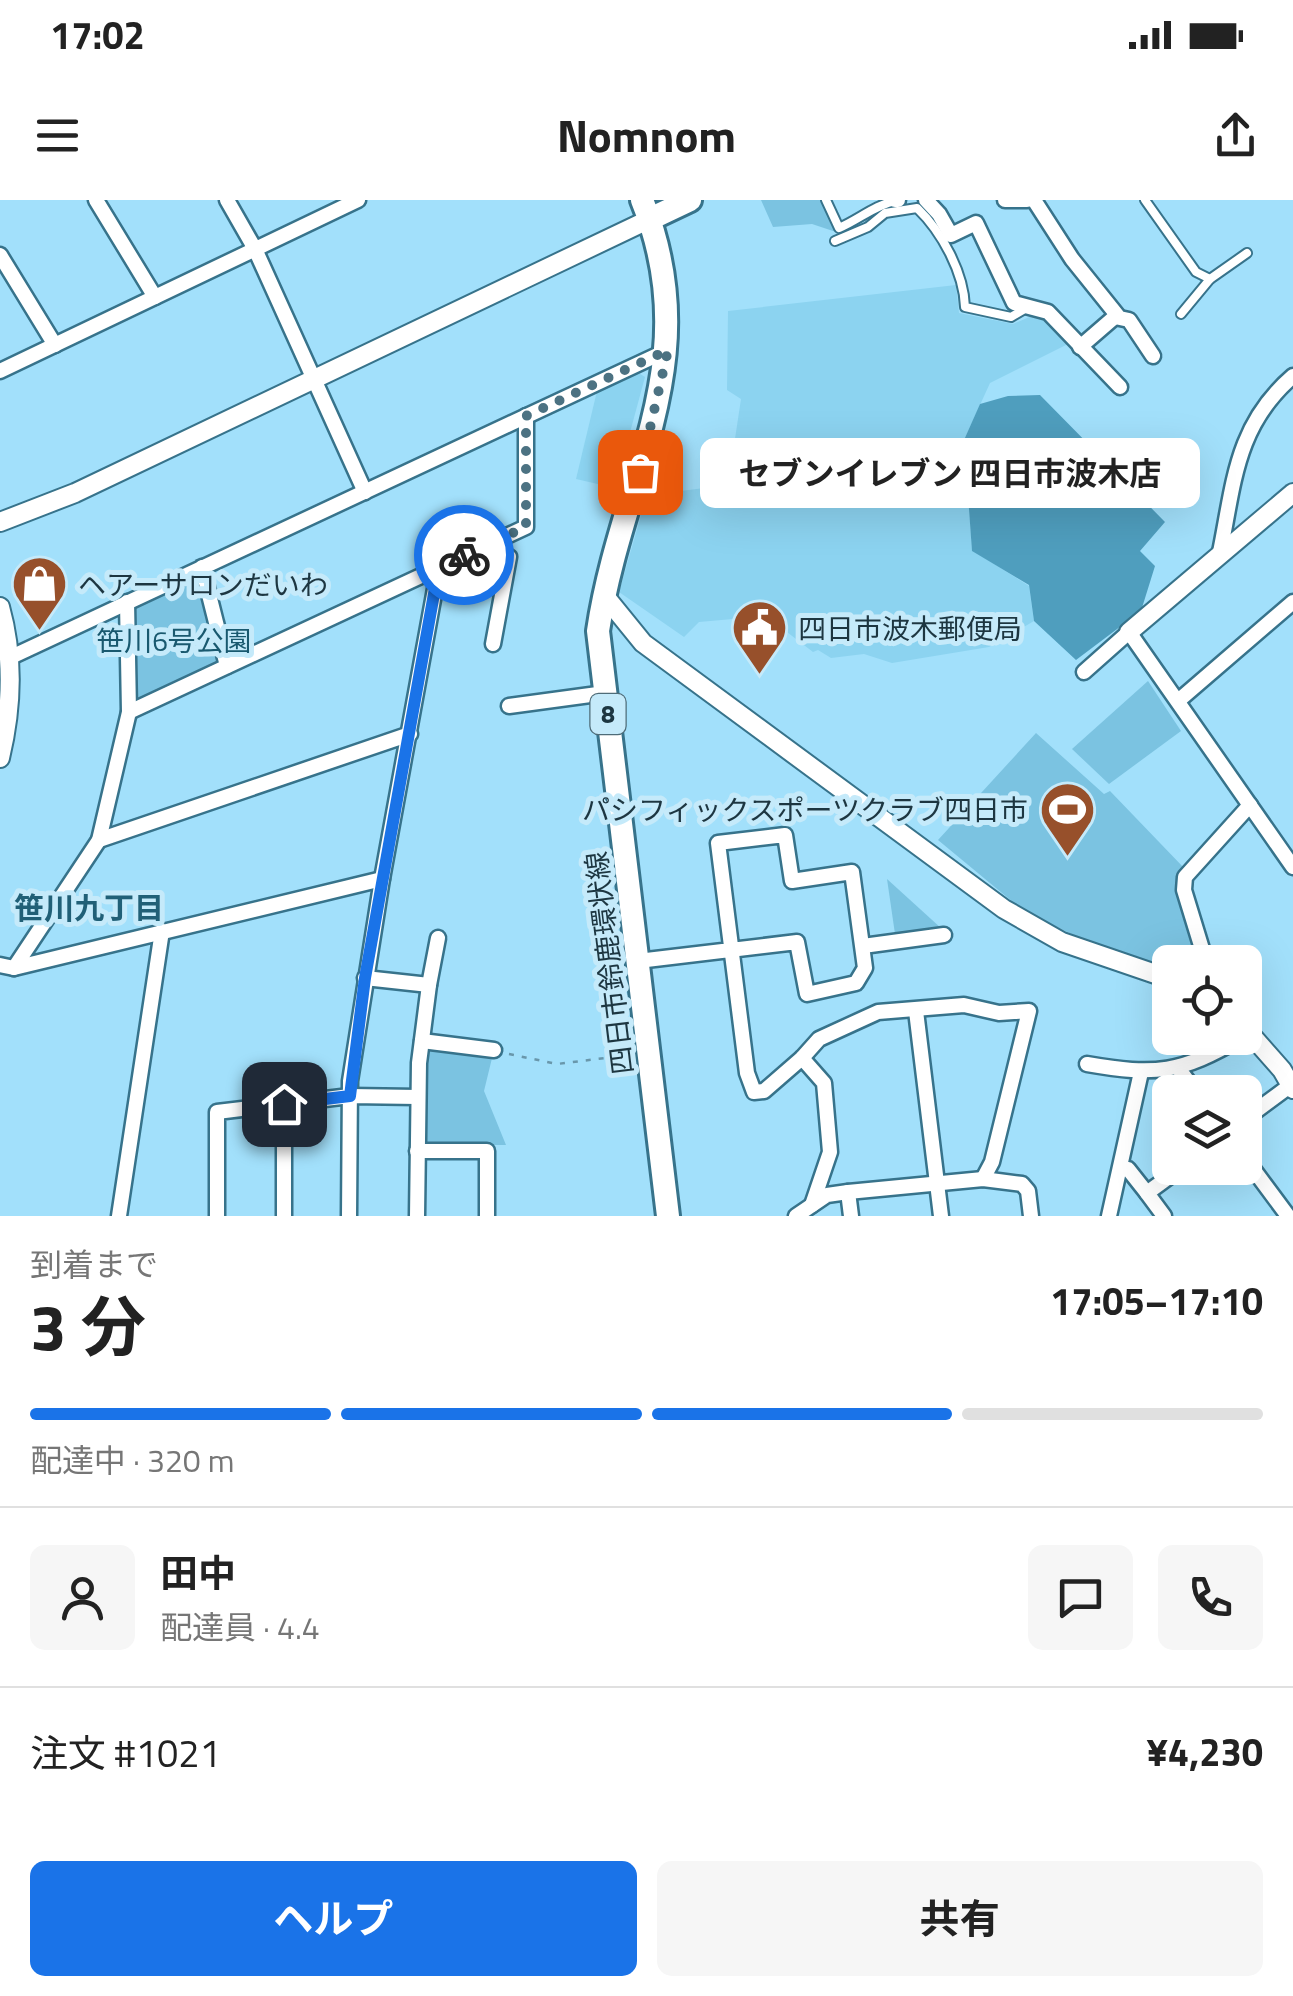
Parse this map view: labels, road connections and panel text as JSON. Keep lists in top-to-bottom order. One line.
{"streets":{"main road":["8","四日市鈴鹿環状線"]},"districts":["笹川九丁目"],"parks":["笹川6号公園"],"places":{"other":["セブンイレブン 四日市波木店"],"shop":["ヘアーサロンだいわ"],"public building":["四日市波木郵便局"],"sports":["パシフィックスポーツクラブ四日市"]},"page":{"status":"17:02","header":"Nomnom","bubble":"セブンイレブン 四日市波木店","heading":["3 分","到着まで","17:05–17:10"],"panel":["田中","配達員 · 4.4","注文 #1021","¥4,230"],"bar":"配達中 · 320 m","buttons":["ヘルプ","共有"]}}
